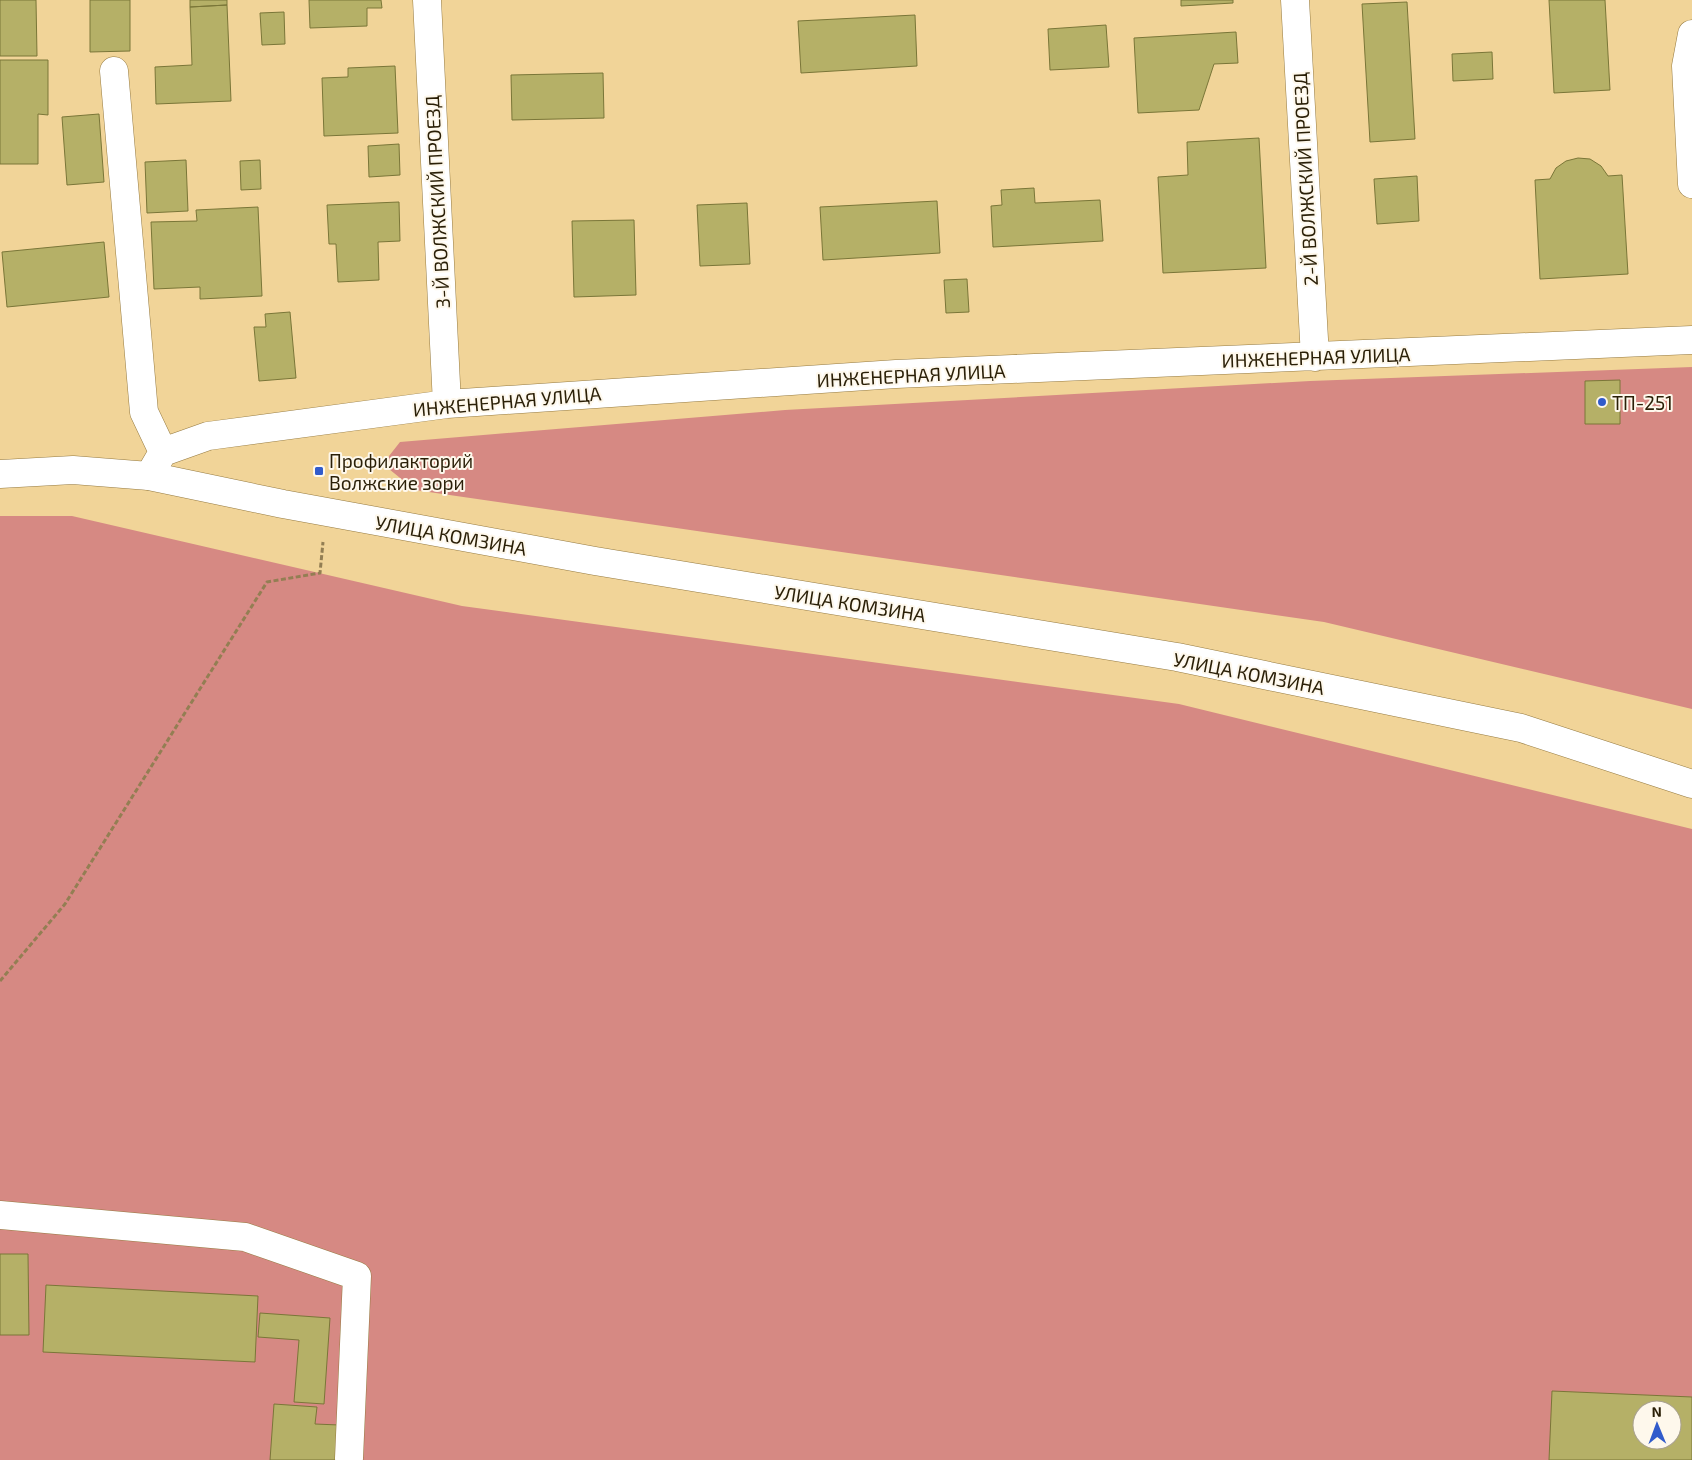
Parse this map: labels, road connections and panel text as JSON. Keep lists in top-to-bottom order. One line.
{"streets":{"street":["2-Й ВОЛЖСКИЙ ПРОЕЗД","3-Й ВОЛЖСКИЙ ПРОЕЗД","ИНЖЕНЕРНАЯ УЛИЦА","УЛИЦА КОМЗИНА"]},"crossings":[["2-Й ВОЛЖСКИЙ ПРОЕЗД","ИНЖЕНЕРНАЯ УЛИЦА"],["3-Й ВОЛЖСКИЙ ПРОЕЗД","ИНЖЕНЕРНАЯ УЛИЦА"]],"places":{"other":["ТП-251"],"transit":["Профилакторий Волжские зори"]},"north":"top"}
